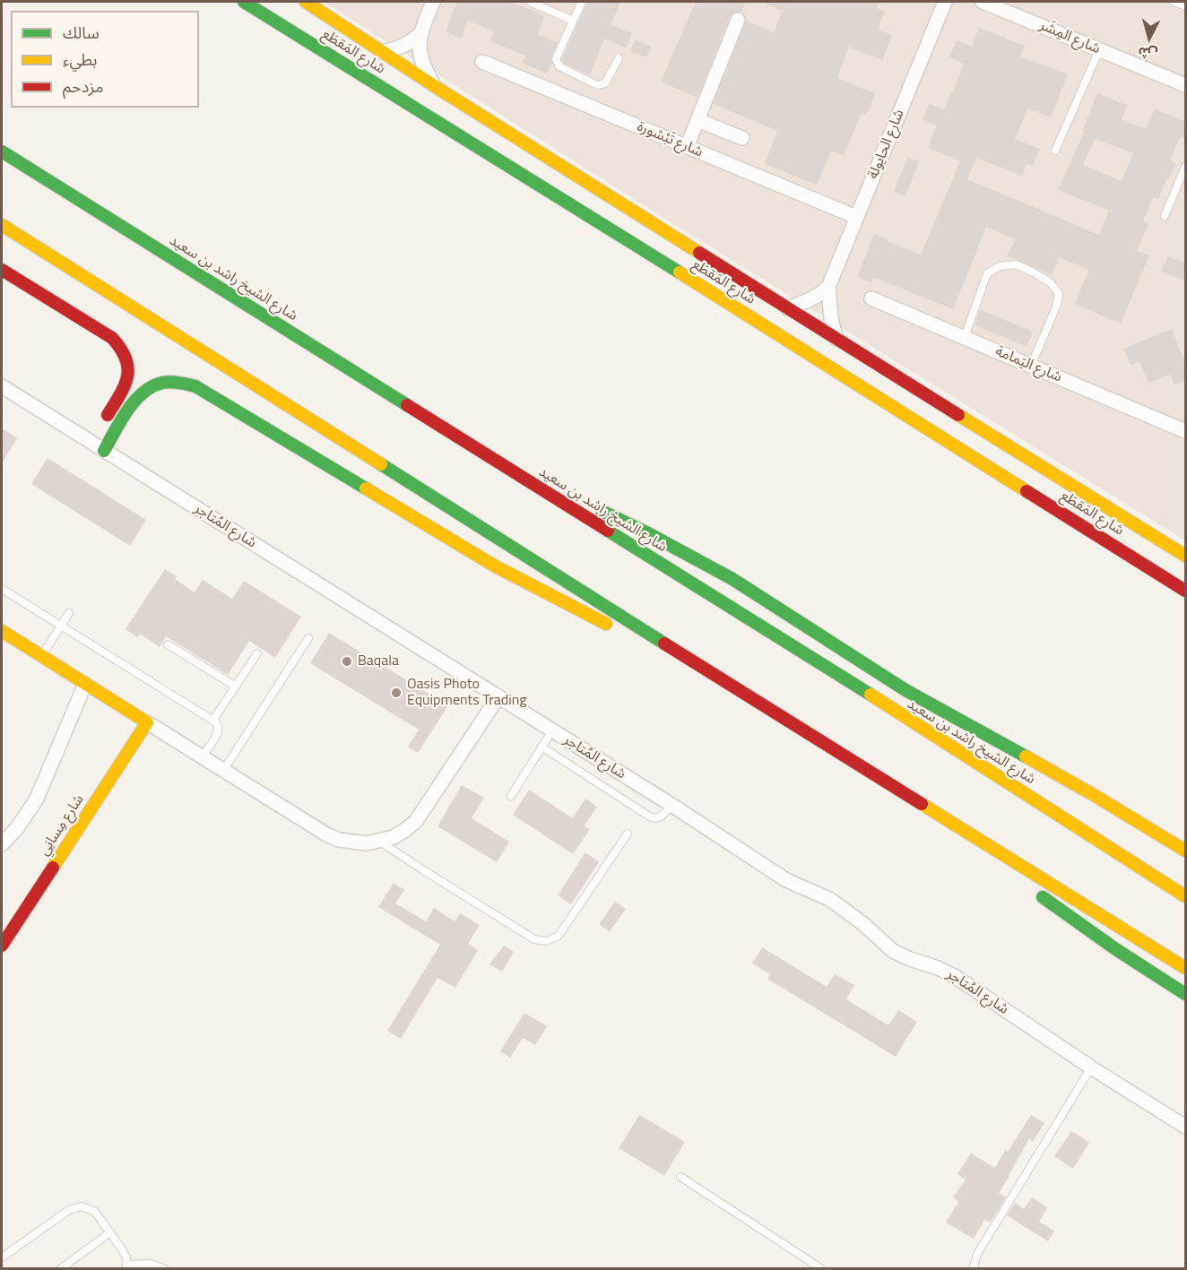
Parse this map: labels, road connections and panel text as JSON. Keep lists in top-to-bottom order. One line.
{"streets":{"main road":["شارع المَقطَع","شارع الشيخ راشد بن سعيد","شارع مِسانِي"],"street":["شارع المِشَر","شارع تَبْشورة","شارع الحايولة","شارع اليَمامة","شارع المُتاجر"]},"crossings":[["شارع المَقطَع","شارع الحايولة"],["شارع تَبْشورة","شارع الحايولة"]],"places":["Baqala","Oasis Photo Equipments Trading"],"legend":["سالك","بطيء","مزدحم"],"north":"bottom"}
